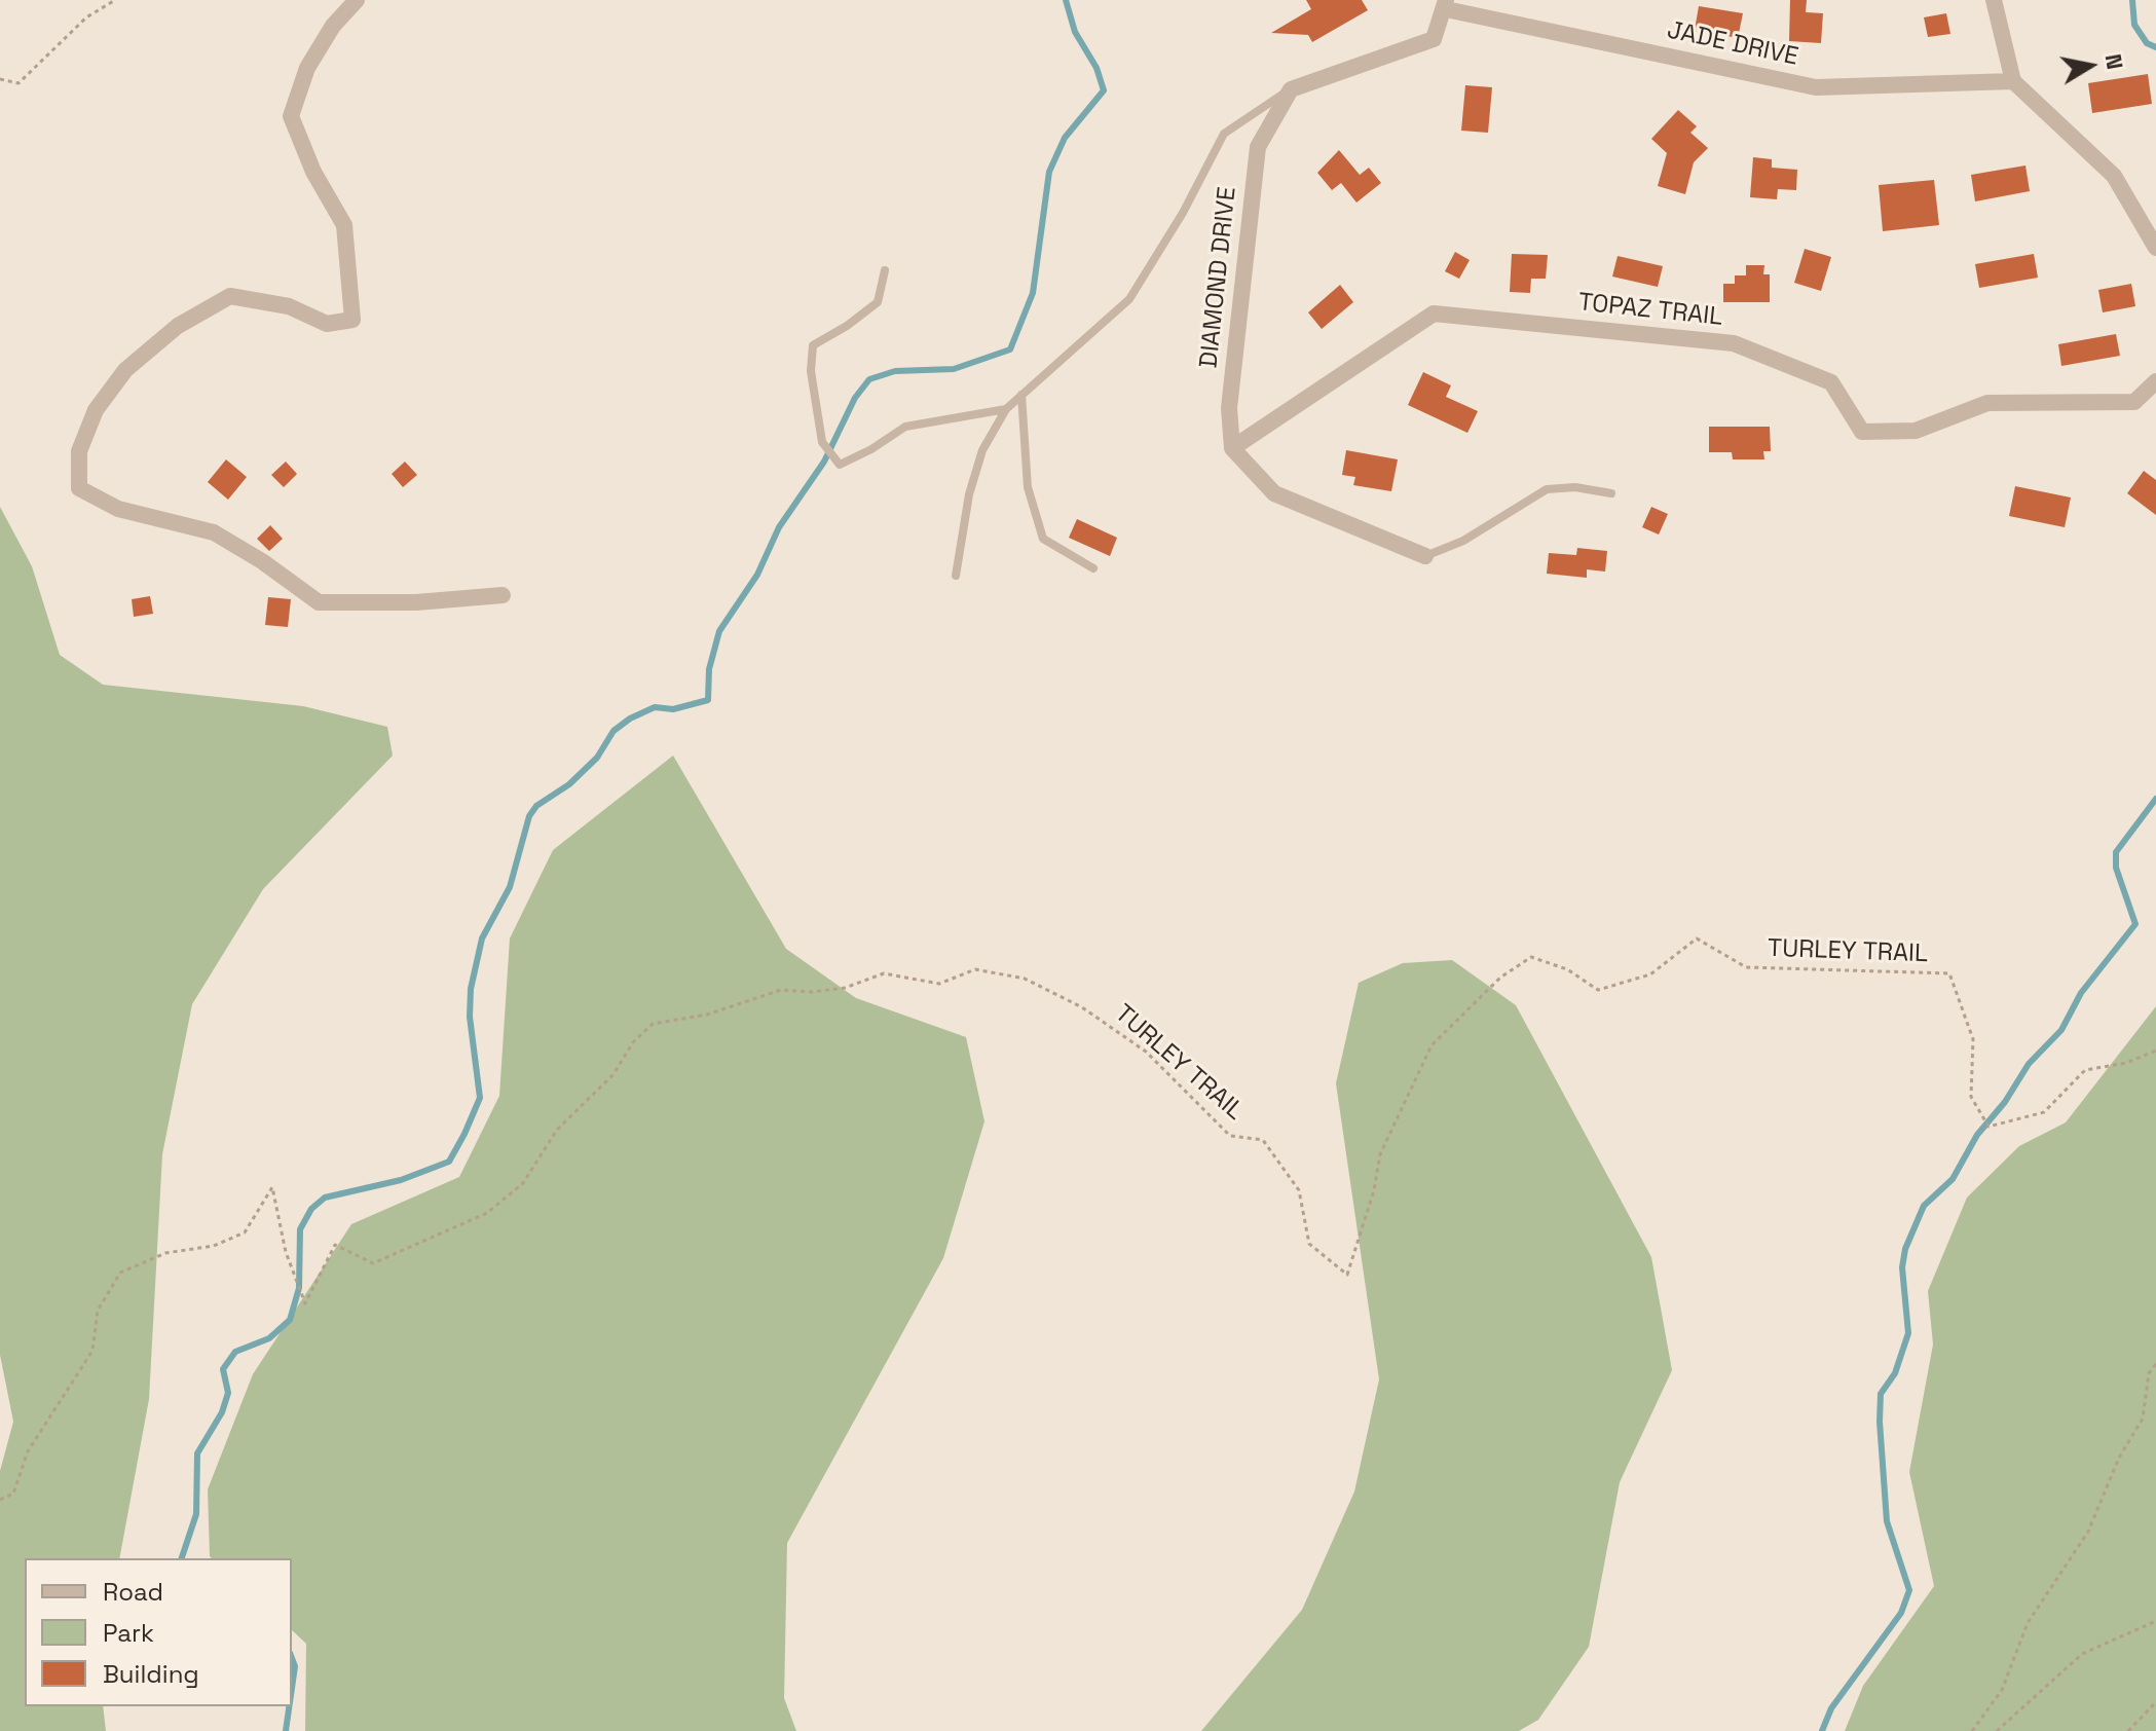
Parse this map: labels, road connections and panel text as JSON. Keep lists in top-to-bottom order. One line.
{"streets":{"street":["JADE DRIVE","DIAMOND DRIVE","TOPAZ TRAIL"],"path":["TURLEY TRAIL"]},"crossings":[["DIAMOND DRIVE","TOPAZ TRAIL"]],"legend":["Road","Park","Building"],"north":"right"}
